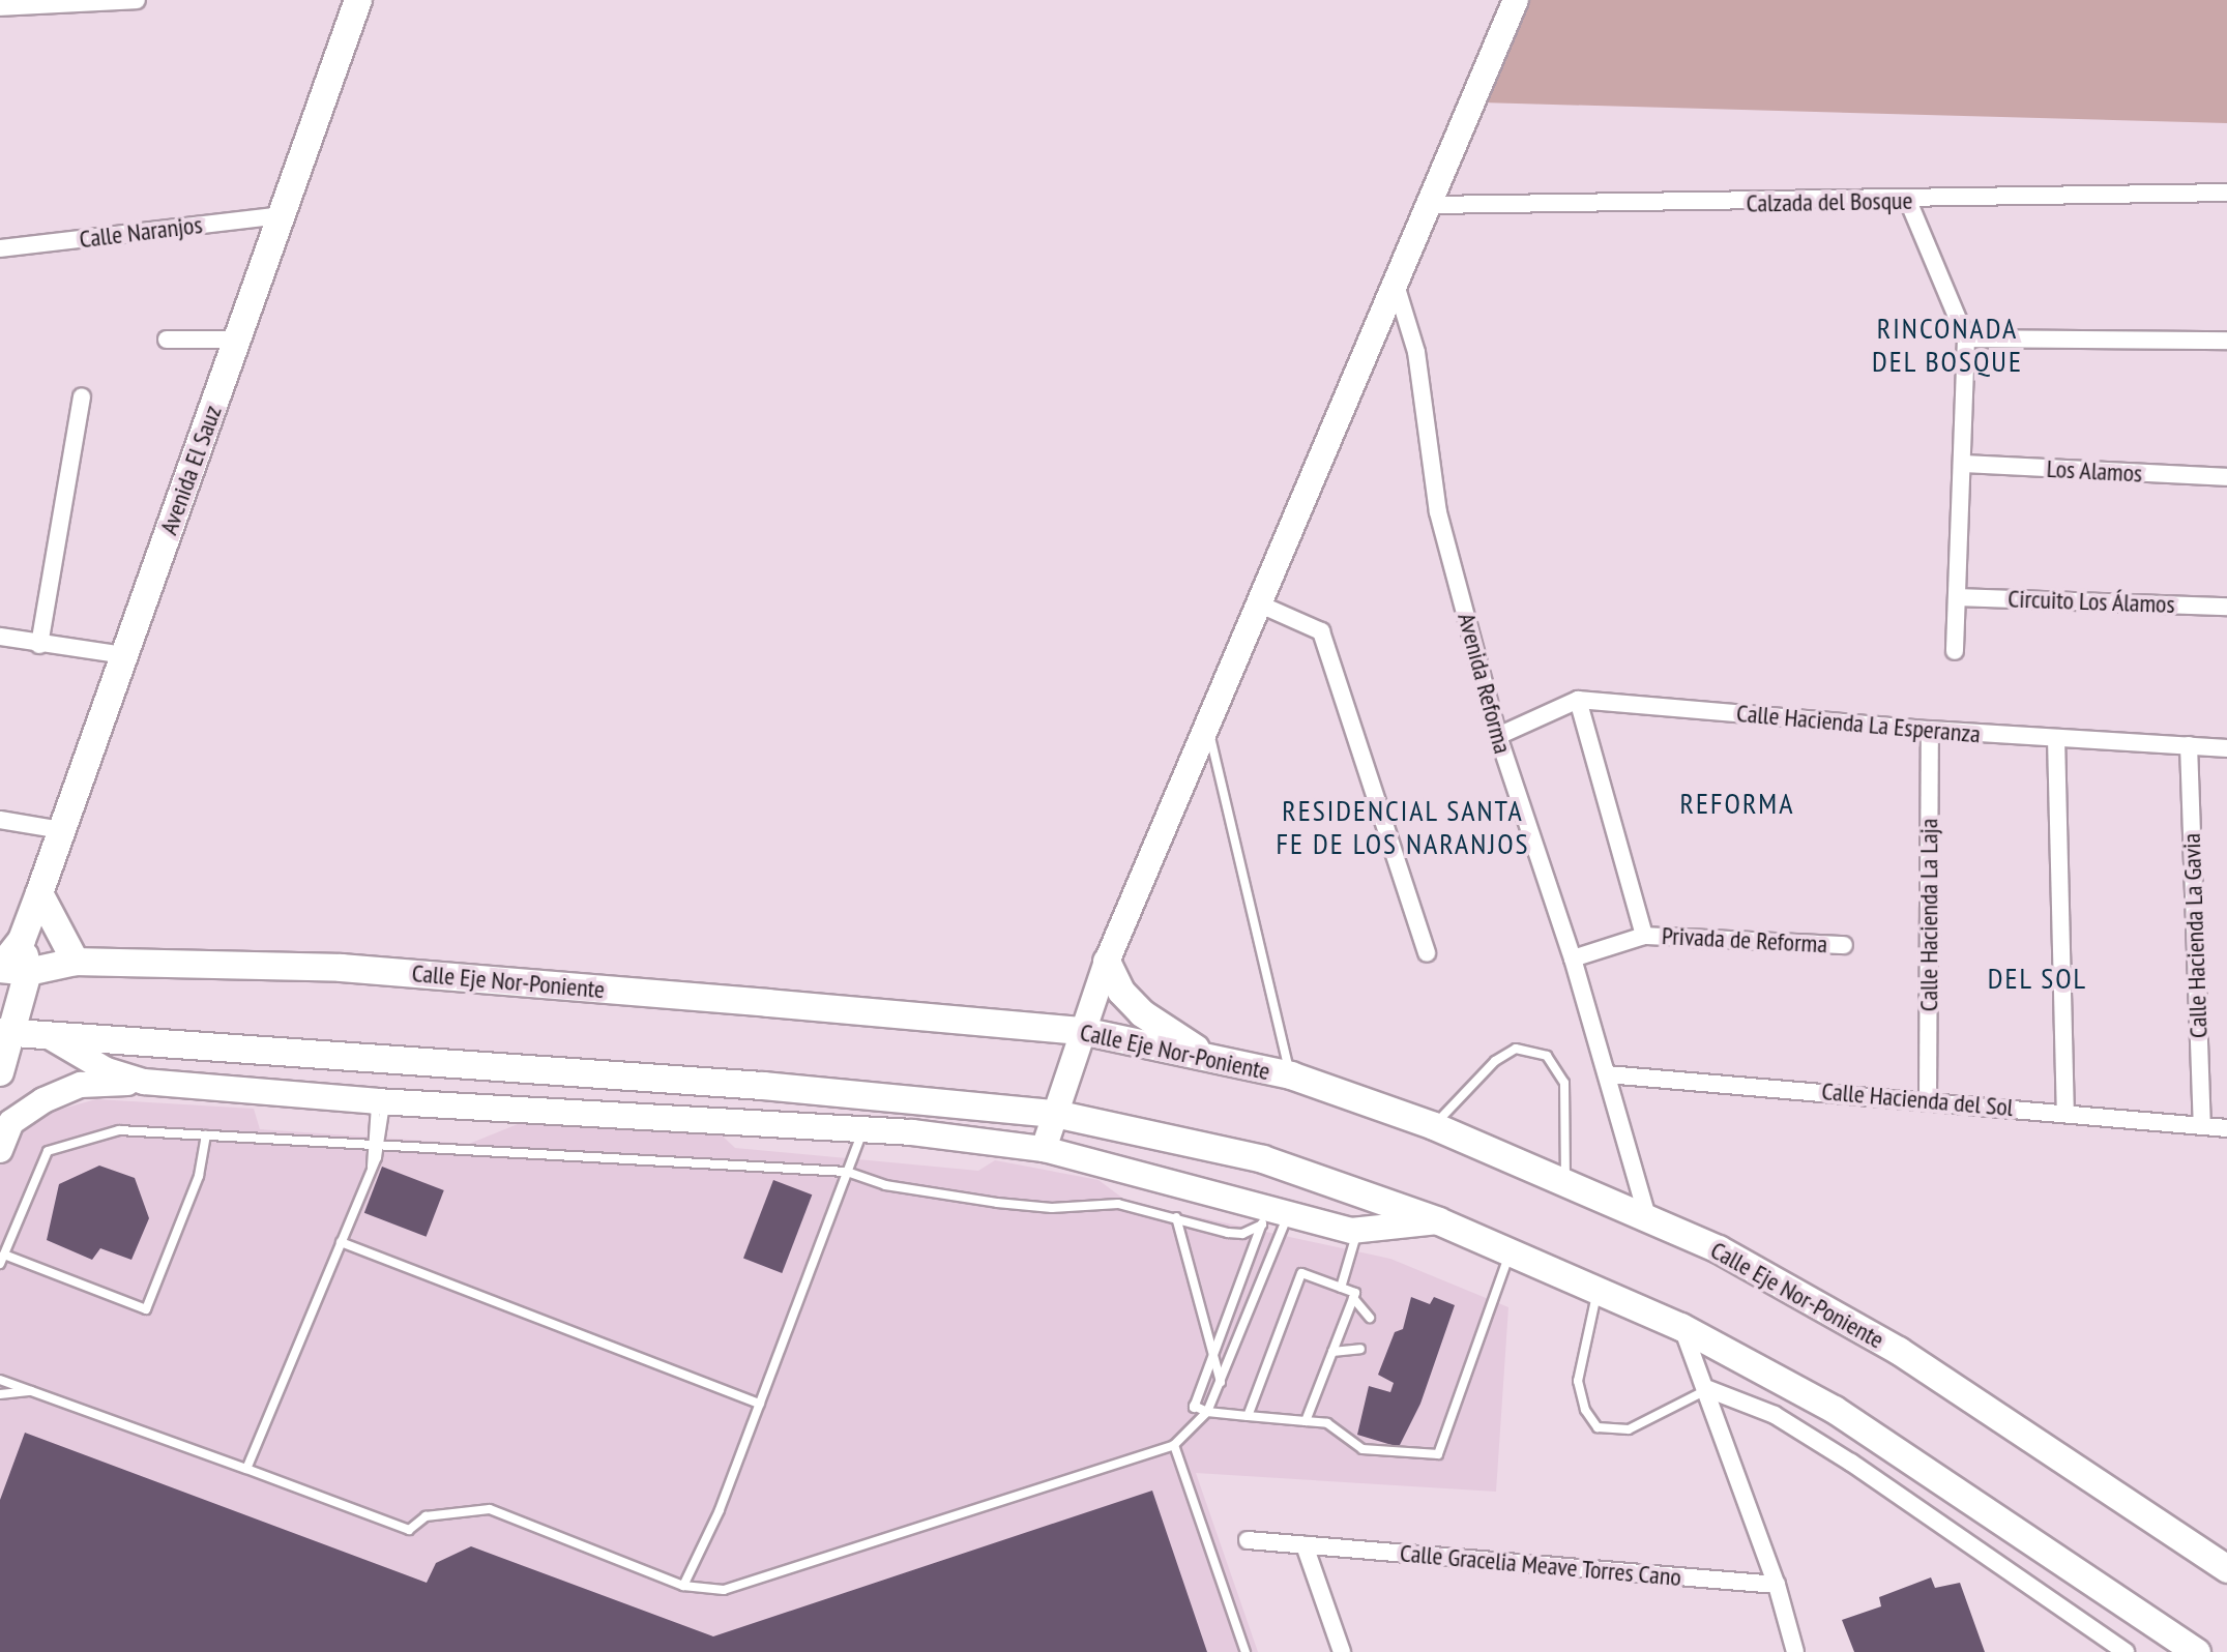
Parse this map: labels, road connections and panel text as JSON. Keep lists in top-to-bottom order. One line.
{"streets":{"main road":["Avenida El Sauz","Calle Eje Nor-Poniente"],"street":["Calzada del Bosque","Calle Naranjos","Los Alamos","Circuito Los Álamos","Avenida Reforma","Calle Hacienda La Esperanza","Calle Hacienda La Laja","Calle Hacienda La Gavia","Privada de Reforma","Calle Hacienda del Sol","Calle Gracelia Meave Torres Cano"]},"crossings":[["Calle Naranjos","Avenida El Sauz"],["Avenida El Sauz","Calle Eje Nor-Poniente"],["Avenida Reforma","Calle Hacienda La Esperanza"],["Avenida Reforma","Calle Eje Nor-Poniente"],["Avenida Reforma","Calle Hacienda del Sol"],["Calle Hacienda La Esperanza","Calle Hacienda La Laja"],["Calle Hacienda La Esperanza","Calle Hacienda La Gavia"],["Calle Hacienda La Laja","Calle Hacienda del Sol"],["Calle Hacienda La Gavia","Calle Hacienda del Sol"]],"districts":["RINCONADA DEL BOSQUE","REFORMA","RESIDENCIAL SANTA FE DE LOS NARANJOS","DEL SOL"]}
